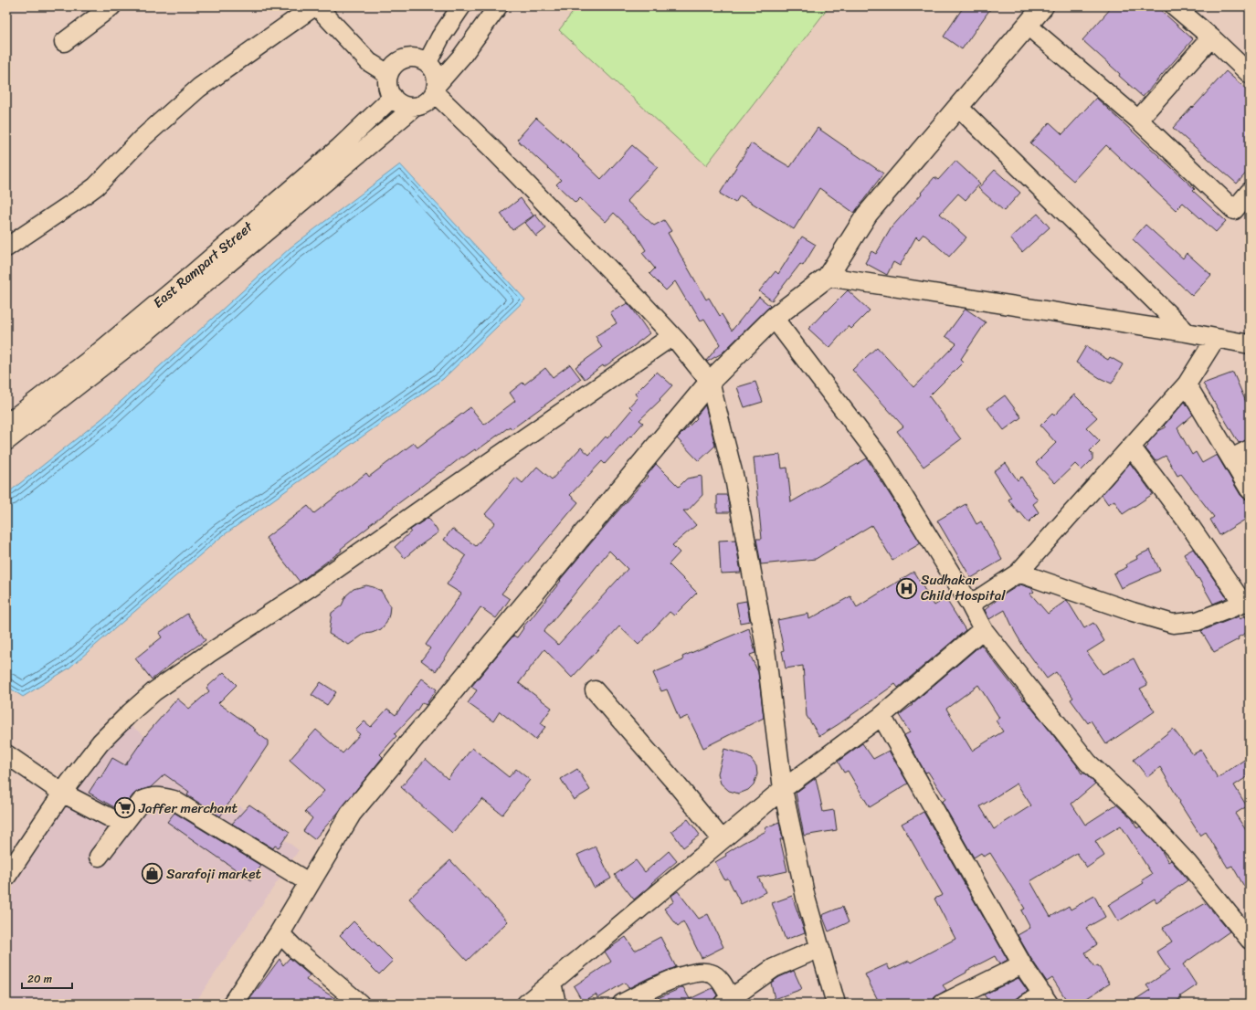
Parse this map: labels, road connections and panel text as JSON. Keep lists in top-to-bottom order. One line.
{"streets":{"street":["East Rampart Street"]},"places":{"hospital":["Sudhakar Child Hospital"],"supermarket":["Jaffer merchant"],"shop":["Sarafoji market"]},"scale_bar":"20 m"}
